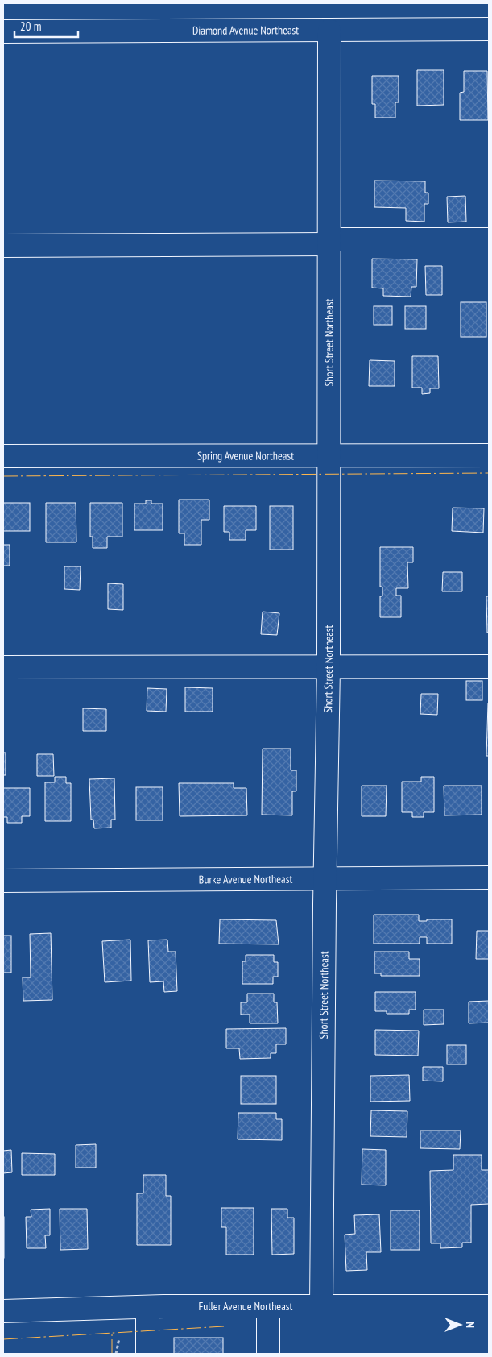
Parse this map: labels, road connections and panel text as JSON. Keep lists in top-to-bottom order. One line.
{"streets":{"street":["Diamond Avenue Northeast","Short Street Northeast","Spring Avenue Northeast","Burke Avenue Northeast","Fuller Avenue Northeast"]},"crossings":[["Diamond Avenue Northeast","Short Street Northeast"],["Short Street Northeast","Spring Avenue Northeast"],["Short Street Northeast","Burke Avenue Northeast"],["Short Street Northeast","Fuller Avenue Northeast"]],"scale_bar":"20 m","north":"right"}
